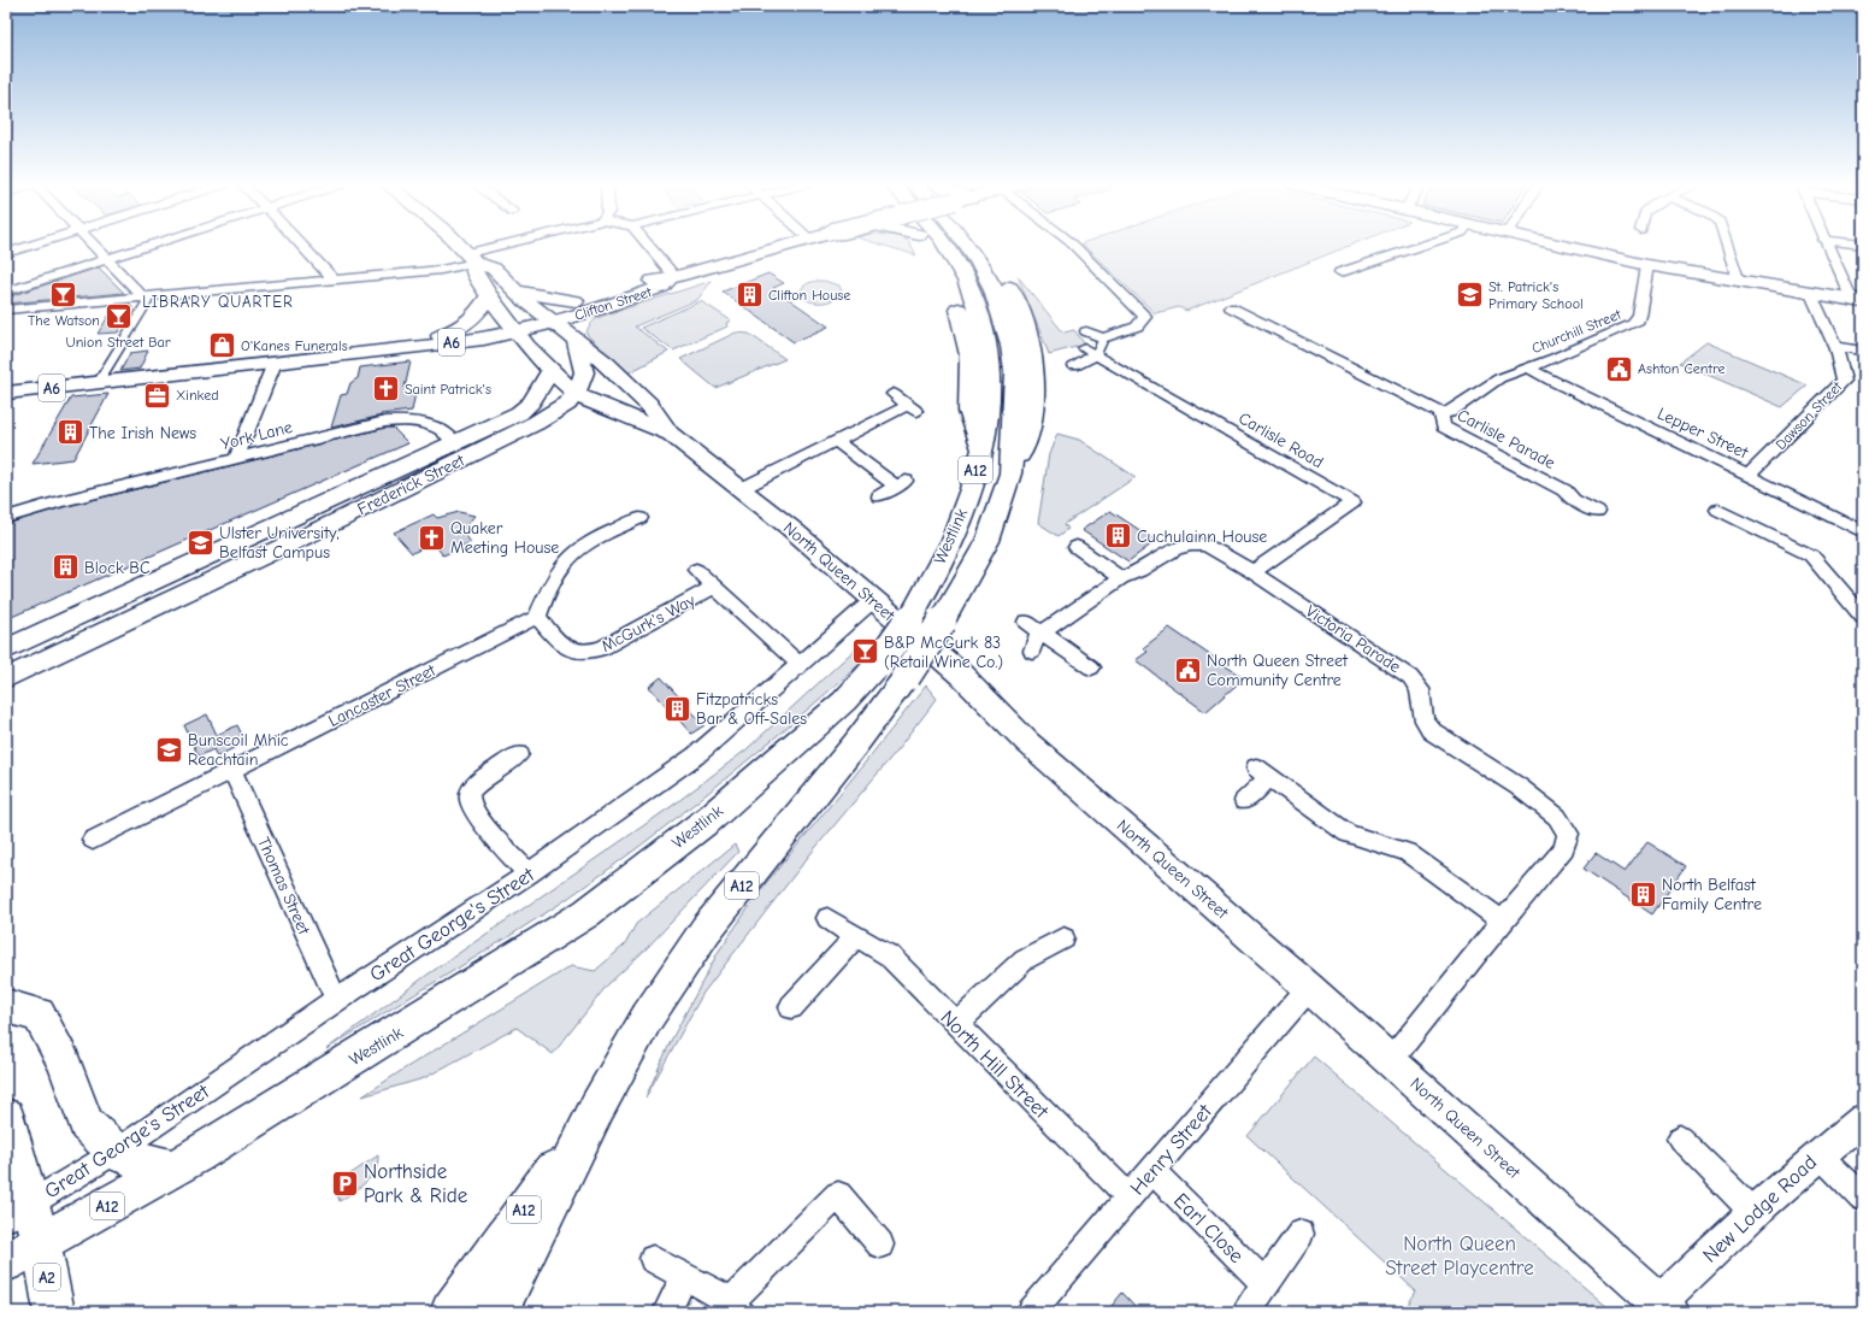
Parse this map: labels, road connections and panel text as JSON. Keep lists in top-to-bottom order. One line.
{"streets":{"main road":["Clifton Street","A6","A12","Frederick Street","Westlink","North Queen Street","A2"],"street":["Churchill Street","Dawson Street","Lepper Street","York Lane","Carlisle Parade","Carlisle Road","McGurk's Way","Victoria Parade","Lancaster Street","Thomas Street","Great George's Street","North Hill Street","Henry Street","New Lodge Road","Earl Close"]},"crossings":[["Clifton Street","A6"],["Clifton Street","North Queen Street"],["Churchill Street","Lepper Street"],["Churchill Street","Carlisle Parade"],["A6","North Queen Street"],["Dawson Street","Lepper Street"],["Lepper Street","Carlisle Parade"],["York Lane","Frederick Street"],["Carlisle Road","Victoria Parade"],["A12","Westlink"],["A12","A2"],["Frederick Street","North Queen Street"],["Westlink","A2"],["North Queen Street","Victoria Parade"],["North Queen Street","Great George's Street"],["North Queen Street","Henry Street"],["North Queen Street","New Lodge Road"],["McGurk's Way","Lancaster Street"],["McGurk's Way","Great George's Street"],["Lancaster Street","Thomas Street"],["Thomas Street","Great George's Street"],["Great George's Street","A2"],["North Hill Street","Henry Street"],["Henry Street","Earl Close"]],"districts":["LIBRARY QUARTER"],"parks":["North Queen Street Playcentre"],"places":{"bar":["The Watson","Union Street Bar","B&P McGurk 83 (Retail Wine Co.)"],"building":["Clifton House","The Irish News","Cuchulainn House","Block BC","Fitzpatricks Bar & Off-Sales","North Belfast Family Centre"],"school or university":["St. Patrick's Primary School","Ulster University, Belfast Campus","Bunscoil Mhic Reachtain"],"shop":["O'Kanes Funerals"],"public building":["Ashton Centre","North Queen Street Community Centre"],"church":["Saint Patrick's","Quaker Meeting House"],"office":["Xinked"],"parking":["Northside Park & Ride"]}}
